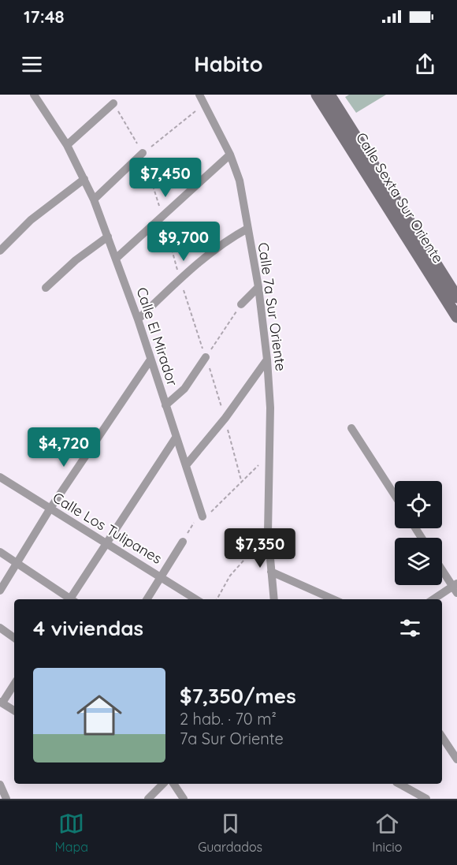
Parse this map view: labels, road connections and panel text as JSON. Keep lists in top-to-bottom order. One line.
{"streets":{"main road":["Calle Sexta Sur Oriente"],"street":["Calle 7a Sur Oriente","Calle El Mirador","Calle Los Tulipanes"]},"page":{"status":"17:48","header":"Habito","price":["$7,450","$9,700","$4,720","$7,350"],"heading":"4 viviendas","list":[{"name":"$7,350/mes","note":"2 hab. · 70 m² · 7a Sur Oriente"}],"tabs":["Mapa","Guardados","Inicio"]}}
